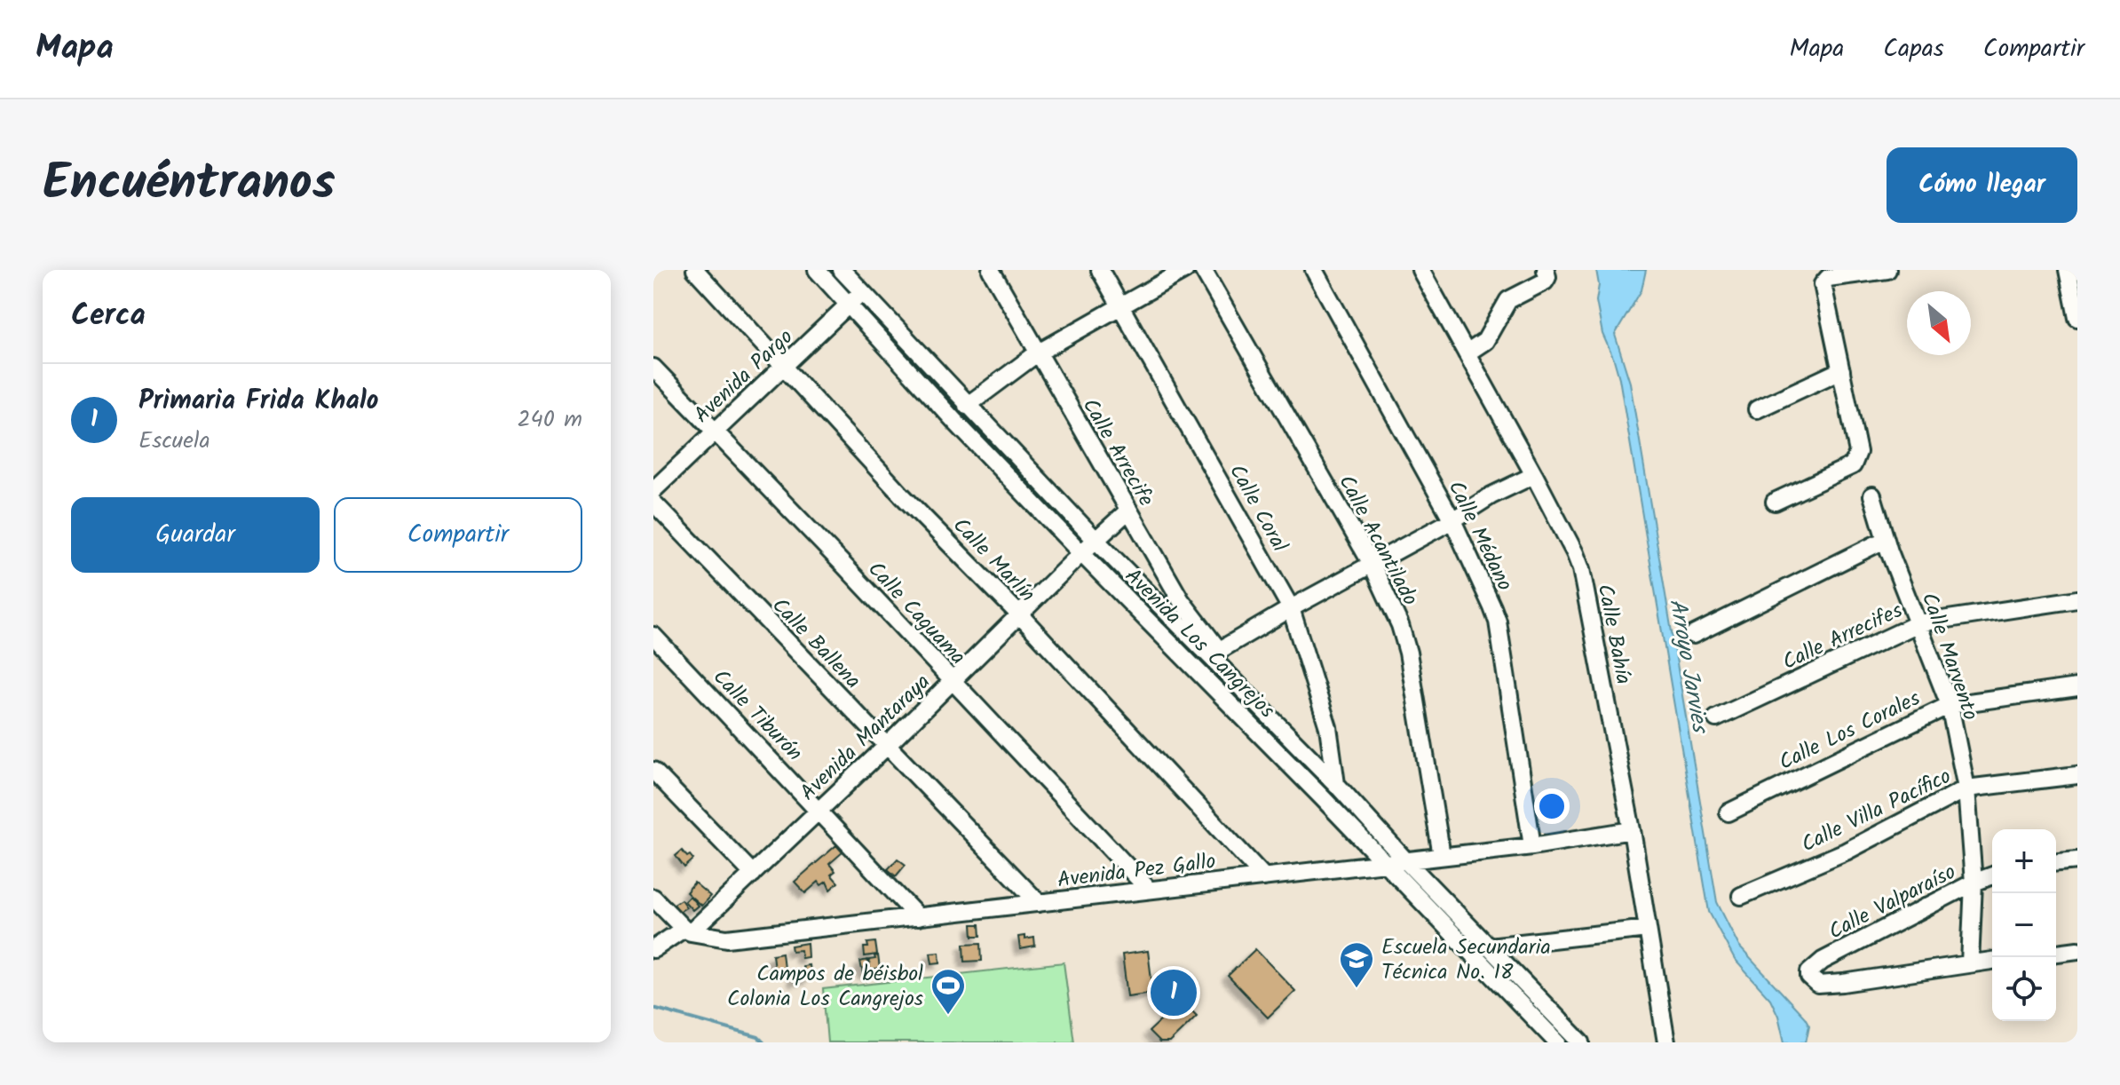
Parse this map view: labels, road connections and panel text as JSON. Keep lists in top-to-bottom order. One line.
{"streets":{"street":["Avenida Pargo","Calle Arrecife","Calle Coral","Calle Médano","Calle Acantilado","Calle Marlín","Calle Caguama","Calle Bahía","Calle Arrecifes","Calle Ballena","Avenida Los Cangrejos","Calle Marvento","Calle Tiburón","Calle Los Corales","Avenida Mantaraya","Calle Villa Pacífico","Avenida Pez Gallo","Calle Valparaíso"]},"crossings":[["Avenida Pargo","Calle Marlín"],["Avenida Pargo","Calle Caguama"],["Avenida Pargo","Avenida Los Cangrejos"],["Calle Arrecife","Avenida Los Cangrejos"],["Calle Arrecife","Avenida Mantaraya"],["Calle Coral","Avenida Los Cangrejos"],["Calle Médano","Avenida Pez Gallo"],["Calle Acantilado","Avenida Pez Gallo"],["Calle Marlín","Avenida Mantaraya"],["Calle Marlín","Avenida Pez Gallo"],["Calle Caguama","Avenida Mantaraya"],["Calle Caguama","Avenida Pez Gallo"],["Calle Bahía","Avenida Pez Gallo"],["Calle Arrecifes","Calle Marvento"],["Calle Ballena","Avenida Mantaraya"],["Calle Ballena","Avenida Pez Gallo"],["Avenida Los Cangrejos","Avenida Mantaraya"],["Avenida Los Cangrejos","Avenida Pez Gallo"],["Calle Marvento","Calle Los Corales"],["Calle Marvento","Calle Villa Pacífico"],["Calle Marvento","Calle Valparaíso"],["Calle Tiburón","Avenida Mantaraya"],["Calle Tiburón","Avenida Pez Gallo"],["Avenida Mantaraya","Avenida Pez Gallo"]],"water":["Arroyo Jarvies"],"places":{"school or university":["Escuela Secundaria Técnica No. 18"],"sports":["Campos de béisbol Colonia Los Cangrejos"]},"north":"bottom right","page":{"header":"Mapa","nav":["Mapa","Capas","Compartir"],"title":"Encuéntranos","buttons":["Cómo llegar",["Guardar","Compartir"]],"heading":"Cerca","list":[{"mark":"1","name":"Primaria Frida Khalo","note":"Escuela","value":"240 m"}],"map_buttons":["+","−"],"pins":"1"}}
